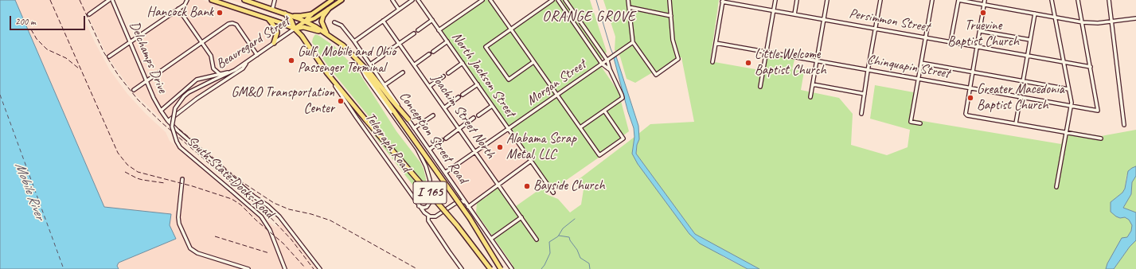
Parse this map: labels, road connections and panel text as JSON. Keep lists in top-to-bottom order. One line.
{"streets":{"highway":["Telegraph Road","I 165"],"main road":["Beauregard Street"],"street":["Persimmon Street","Delchamps Drive","Chinquapin Street","North Jackson Street","Morgan Street","Joachim Street North","Conception Street Road","South State Docks Road"]},"crossings":[["Persimmon Street","Chinquapin Street"],["Beauregard Street","Telegraph Road"],["Beauregard Street","South State Docks Road"],["North Jackson Street","Morgan Street"],["Morgan Street","Joachim Street North"],["Morgan Street","Conception Street Road"],["Telegraph Road","I 165"]],"districts":["ORANGE GROVE"],"water":["Mobile River"],"places":["Hancock Bank","Truevine Baptist Church","Gulf, Mobile and Ohio Passenger Terminal","Little Welcome Baptist Church","Greater Macedonia Baptist Church","GM&O Transportation Center","Alabama Scrap Metal, LLC","Bayside Church"],"scale_bar":"200 m"}
